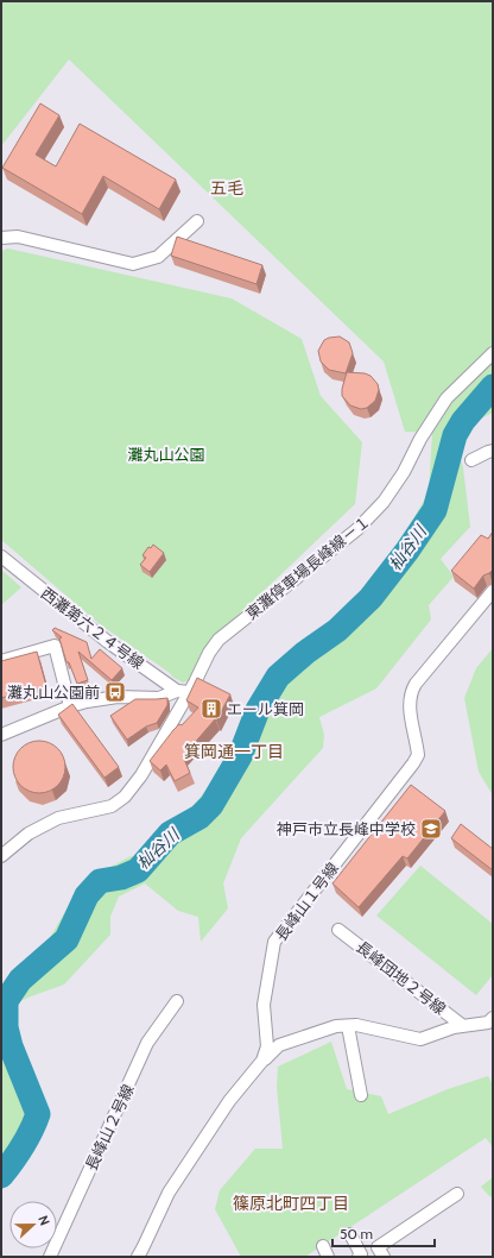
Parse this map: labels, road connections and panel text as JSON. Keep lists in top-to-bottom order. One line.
{"streets":{"street":["東灘停車場長峰線－１","西灘第六２４号線","長峰山１号線","長峰団地２号線","長峰山２号線"]},"crossings":[["東灘停車場長峰線－１","西灘第六２４号線"]],"districts":["五毛","箕岡通一丁目","篠原北町四丁目"],"water":["杣谷川"],"parks":["灘丸山公園"],"places":{"bus stop":["灘丸山公園前"],"building":["エール箕岡"],"school or university":["神戸市立長峰中学校"]},"scale_bar":"50 m","north":"right"}
